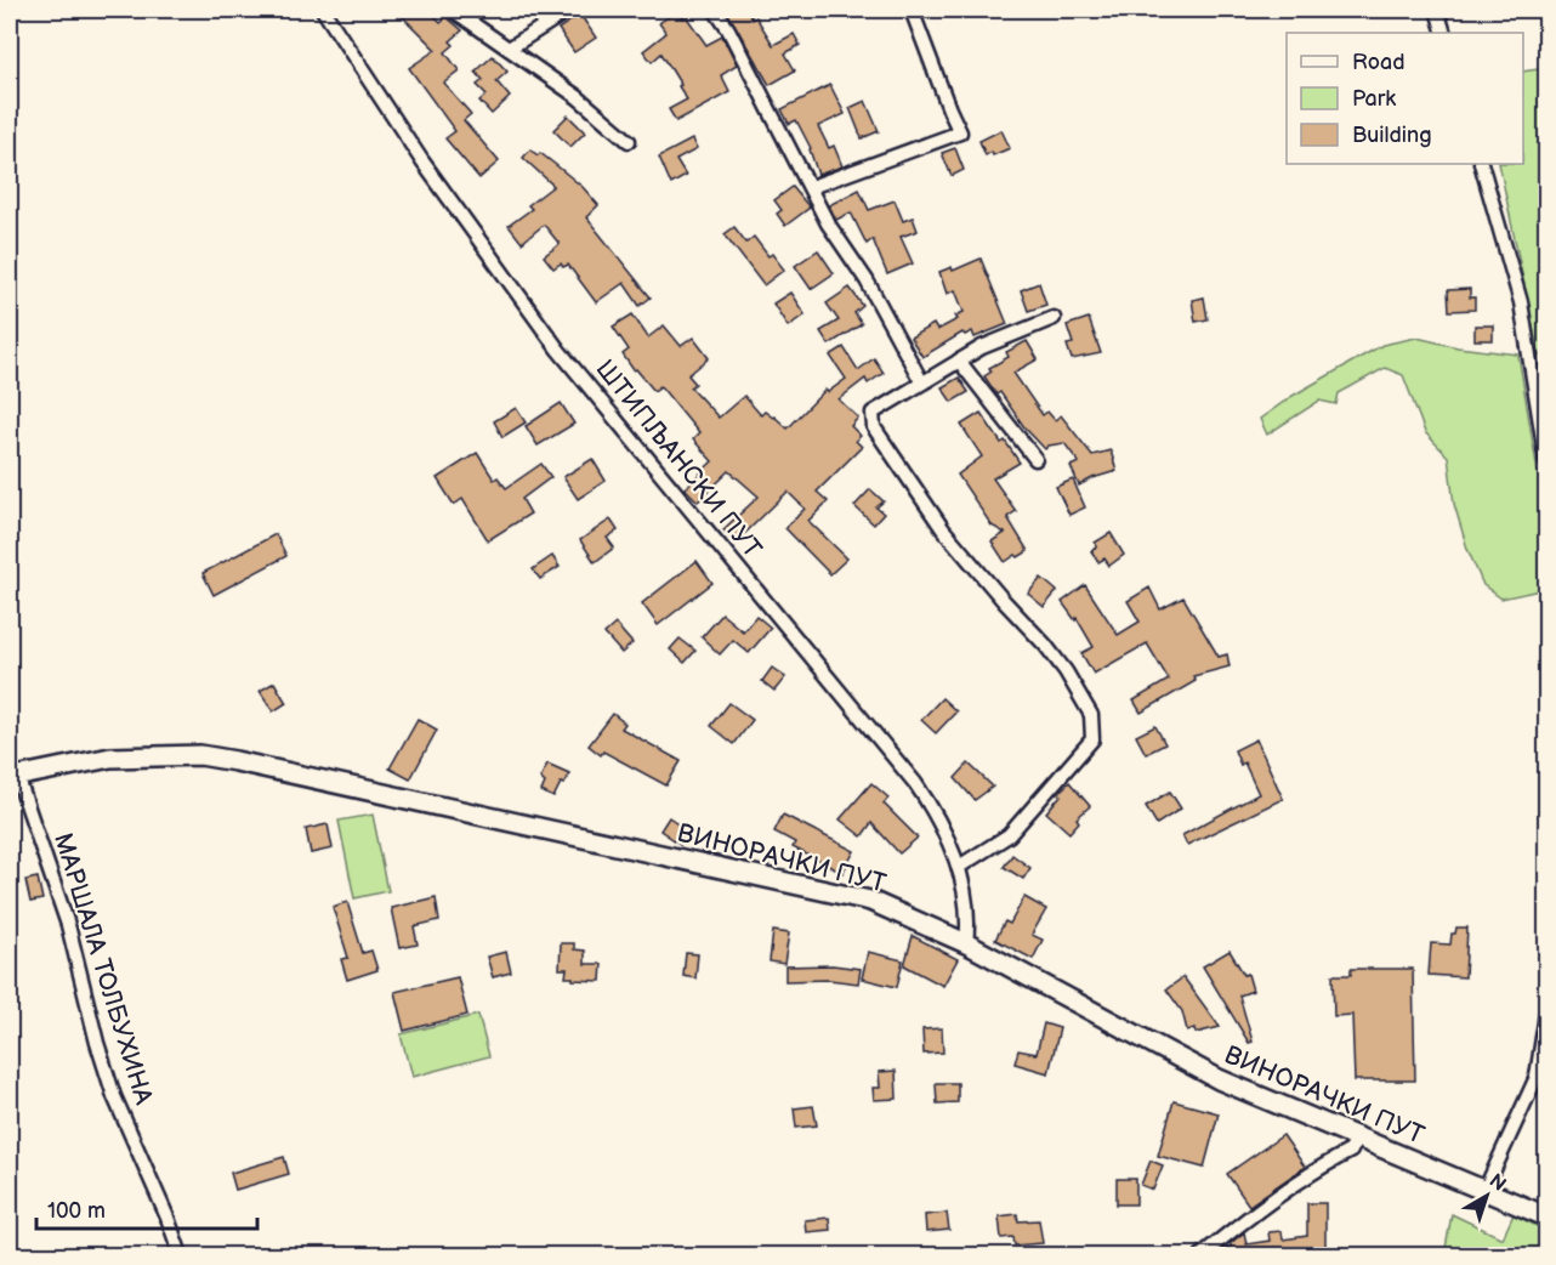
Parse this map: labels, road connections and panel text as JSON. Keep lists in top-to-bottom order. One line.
{"streets":{"street":["ШТИПЉАНСКИ ПУТ","ВИНОРАЧКИ ПУТ","МАРШАЛА ТОЛБУХИНА"]},"crossings":[["ШТИПЉАНСКИ ПУТ","ВИНОРАЧКИ ПУТ"],["ВИНОРАЧКИ ПУТ","МАРШАЛА ТОЛБУХИНА"]],"legend":["Road","Park","Building"],"scale_bar":"100 m","north":"top right"}
